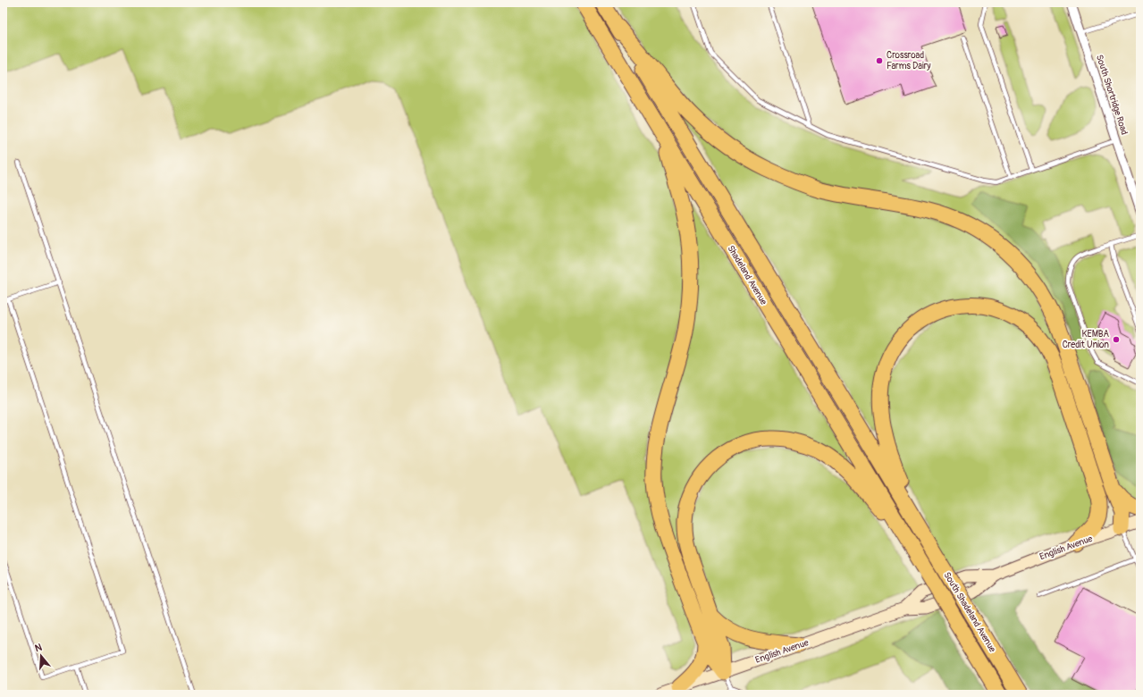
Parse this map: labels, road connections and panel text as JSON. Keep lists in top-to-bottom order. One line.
{"streets":{"highway":["Shadeland Avenue","South Shadeland Avenue"],"street":["South Shortridge Road","English Avenue"]},"crossings":[["Shadeland Avenue","South Shadeland Avenue"]],"places":["Crossroad Farms Dairy","KEMBA Credit Union"],"north":"top"}
